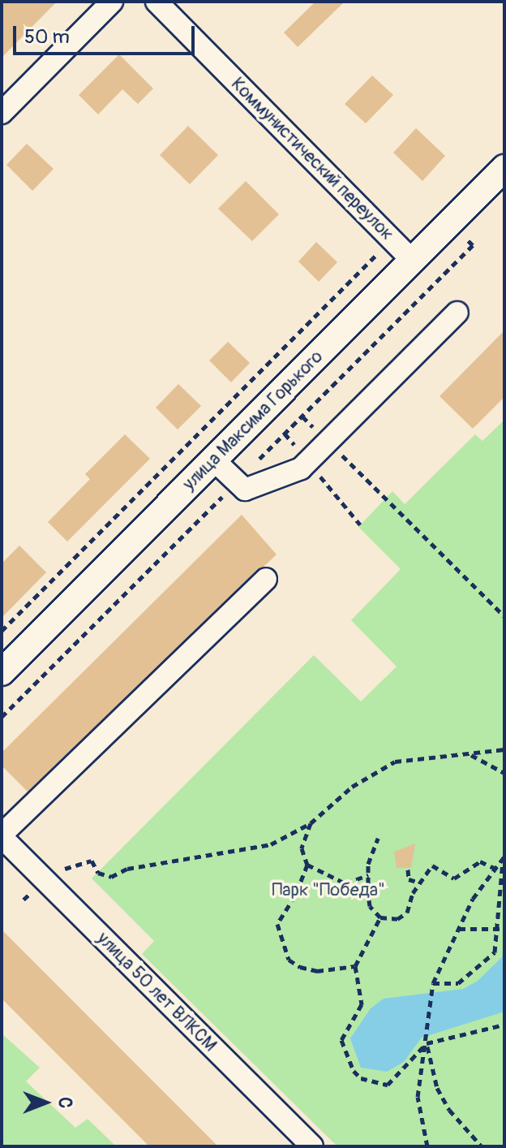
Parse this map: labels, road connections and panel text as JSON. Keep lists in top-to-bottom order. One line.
{"streets":{"street":["Коммунистический переулок","улица Максима Горького","улица 50 лет ВЛКСМ"]},"crossings":[["Коммунистический переулок","улица Максима Горького"]],"parks":["Парк \"Победа\""],"scale_bar":"50 m","north":"right"}
